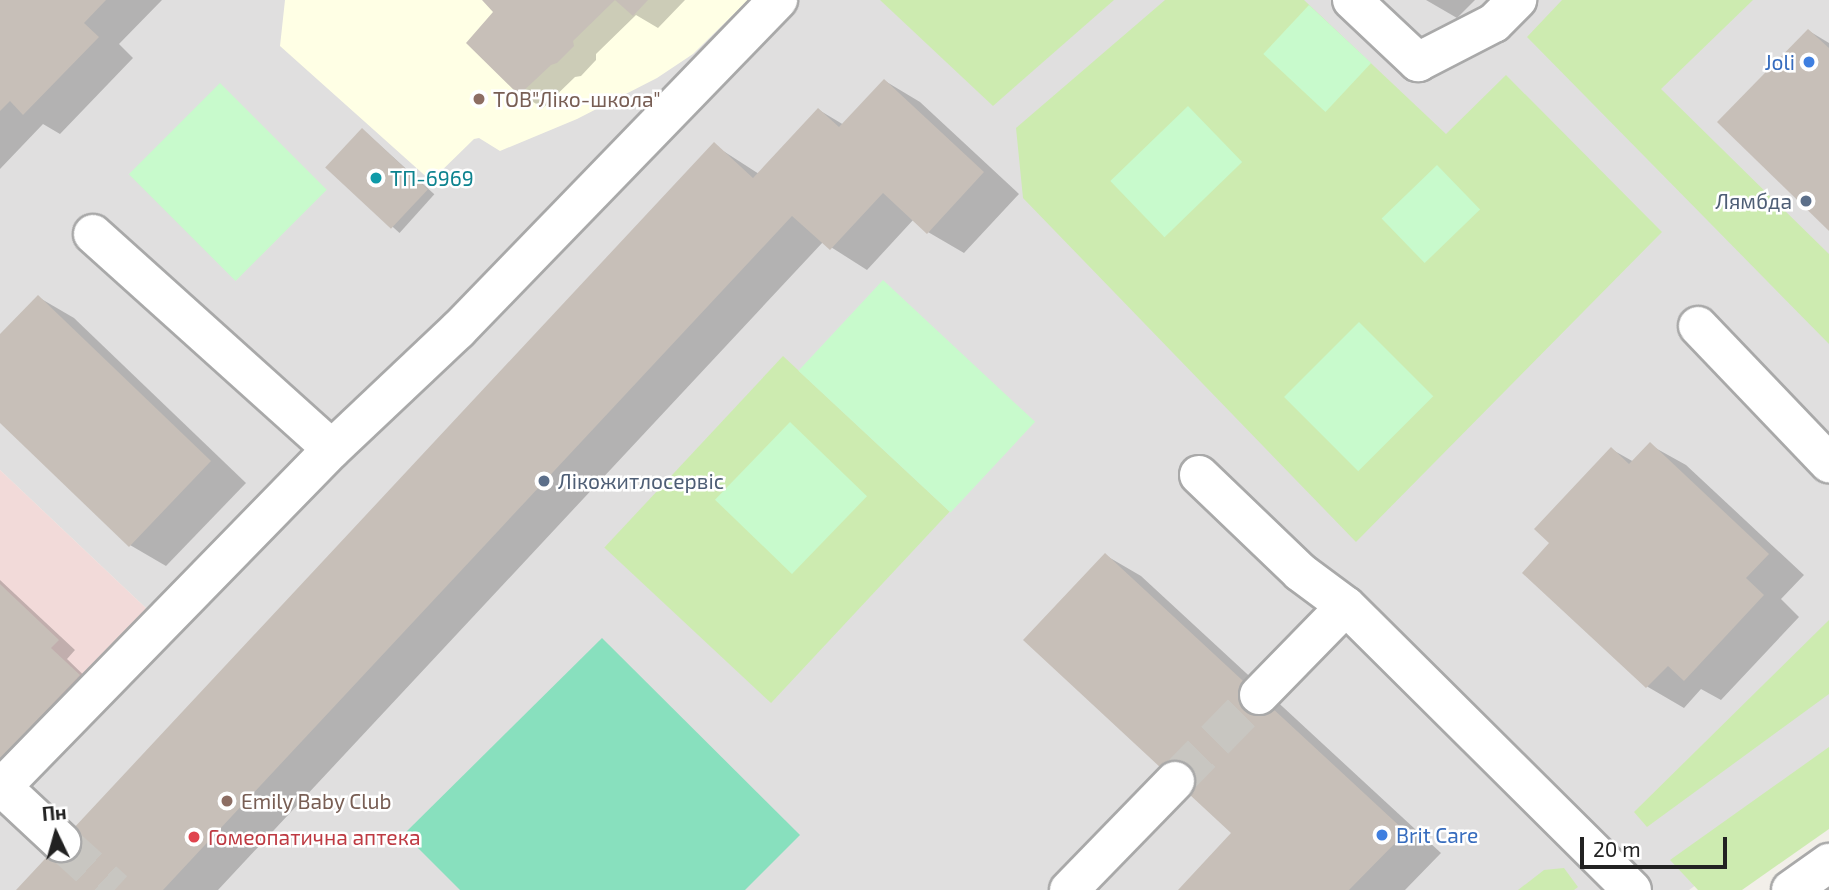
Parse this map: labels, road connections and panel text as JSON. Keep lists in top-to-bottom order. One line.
{"places":["Joli","ТОВ\"Ліко-школа\"","ТП-6969","Лямбда","Лікожитлосервіс","Emily Baby Club","Brit Care","Гомеопатична аптека"],"scale_bar":"20 m","north":"top"}
